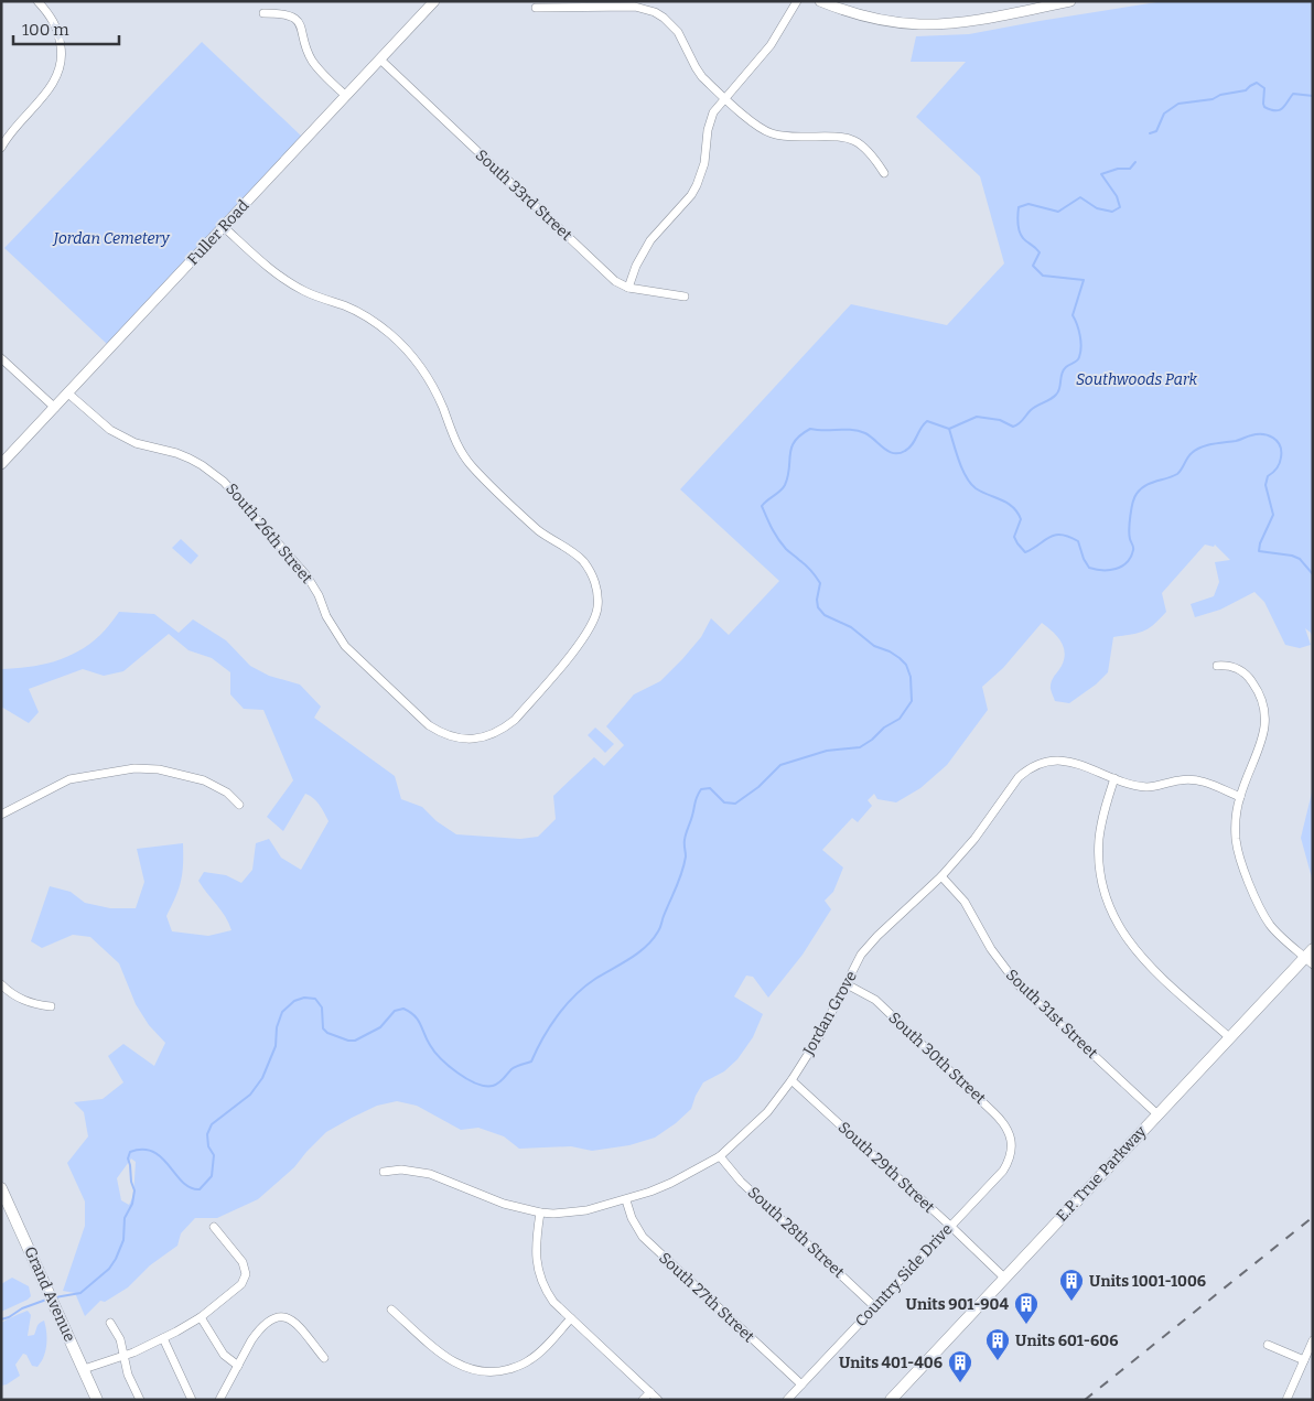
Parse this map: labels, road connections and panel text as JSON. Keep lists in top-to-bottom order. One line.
{"streets":{"main road":["E.P. True Parkway","Grand Avenue"],"street":["South 33rd Street","Fuller Road","South 26th Street","Jordan Grove","South 31st Street","South 30th Street","South 29th Street","South 28th Street","Country Side Drive","South 27th Street"]},"crossings":[["South 33rd Street","Fuller Road"],["Fuller Road","South 26th Street"],["Jordan Grove","South 31st Street"],["Jordan Grove","South 30th Street"],["Jordan Grove","South 29th Street"],["Jordan Grove","South 28th Street"],["Jordan Grove","South 27th Street"],["South 31st Street","E.P. True Parkway"],["South 30th Street","Country Side Drive"],["South 29th Street","E.P. True Parkway"],["South 29th Street","Country Side Drive"],["South 28th Street","Country Side Drive"],["Country Side Drive","South 27th Street"]],"parks":["Jordan Cemetery","Southwoods Park"],"places":{"building":["Units 1001-1006","Units 901-904","Units 601-606","Units 401-406"]},"scale_bar":"100 m"}
